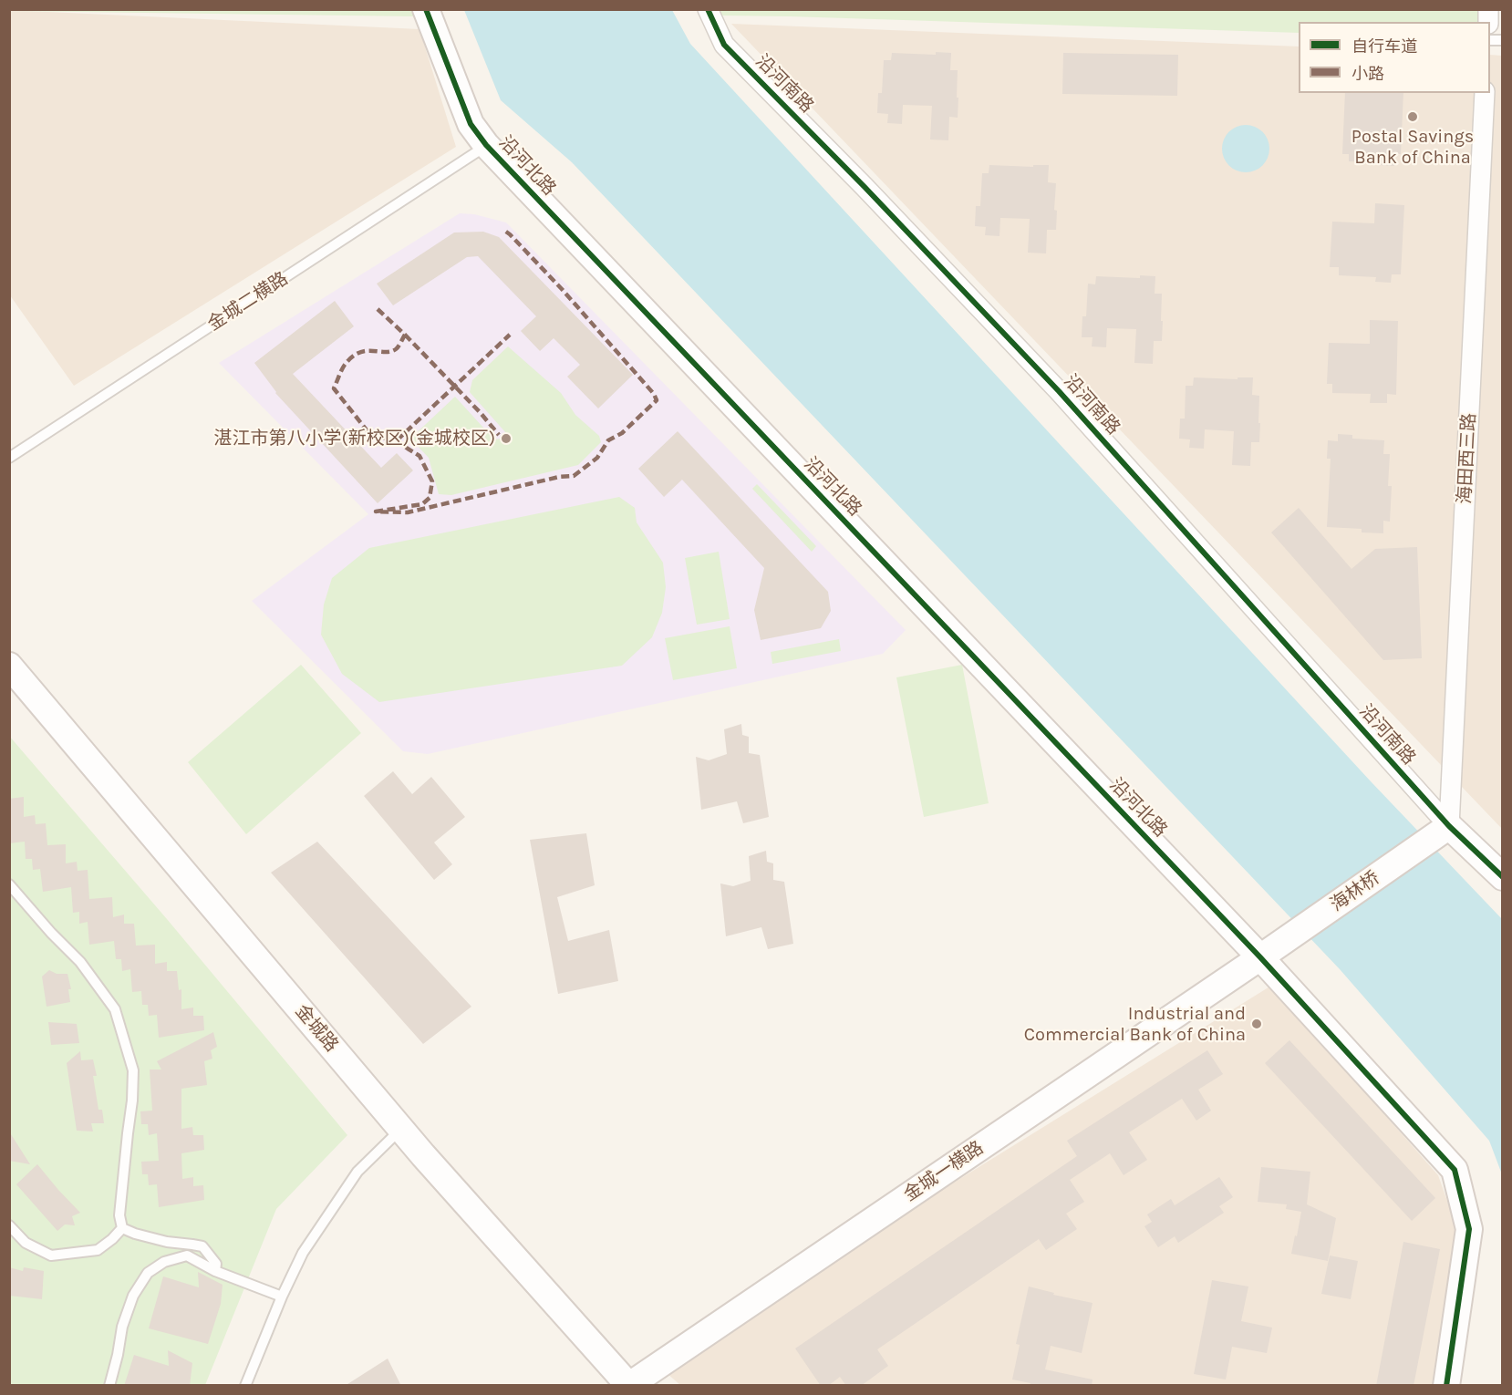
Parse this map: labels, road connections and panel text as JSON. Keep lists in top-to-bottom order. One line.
{"streets":{"street":["沿河南路","沿河北路","海田西三路","海林桥","金城路","金城一横路"],"lane":["金城二横路"]},"crossings":[["沿河南路","海田西三路"],["沿河南路","海林桥"],["沿河北路","金城二横路"],["沿河北路","海林桥"],["沿河北路","金城一横路"],["海田西三路","海林桥"],["海林桥","金城一横路"],["金城路","金城一横路"]],"places":["Postal Savings Bank of China","湛江市第八小学(新校区)(金城校区)","Industrial and Commercial Bank of China"],"legend":["自行车道","小路"]}
